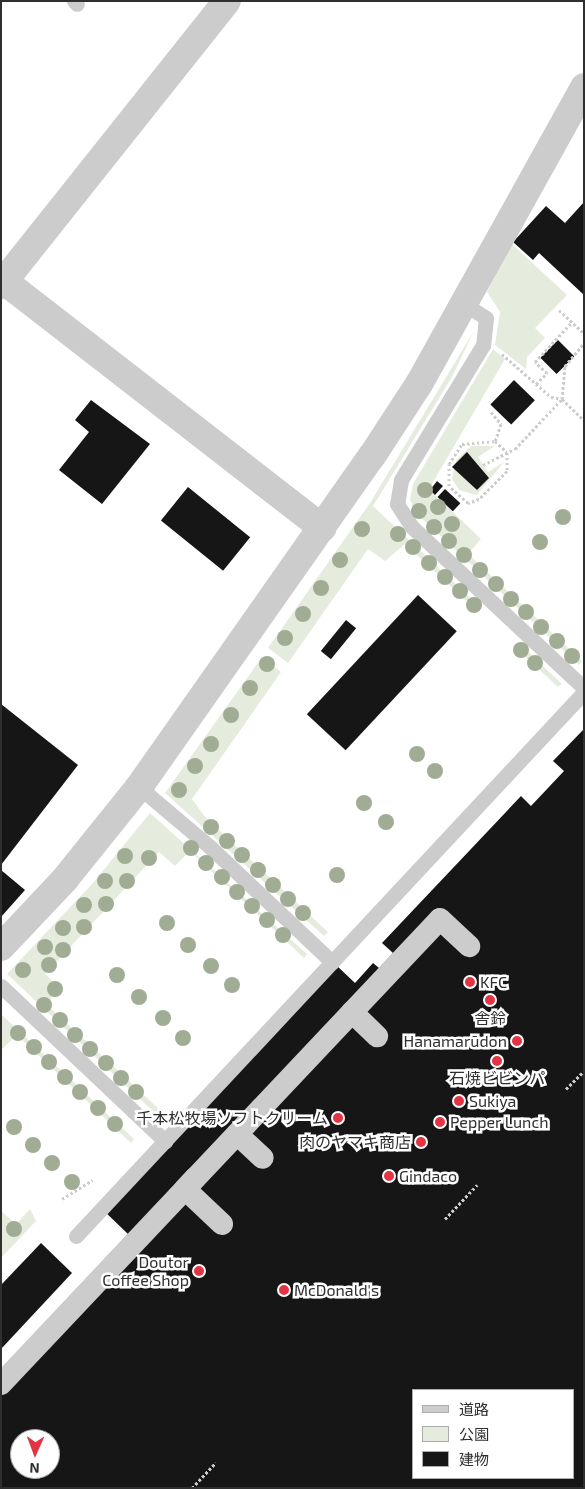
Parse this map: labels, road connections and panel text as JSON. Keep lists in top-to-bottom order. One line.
{"places":["KFC","舎鈴","Hanamarūdon","石焼ビビンパ","Sukiya","千本松牧場ソフトクリーム","Pepper Lunch","肉のヤマキ商店","Gindaco","Doutor Coffee Shop","McDonald's"],"legend":["道路","公園","建物"],"north":"bottom"}
